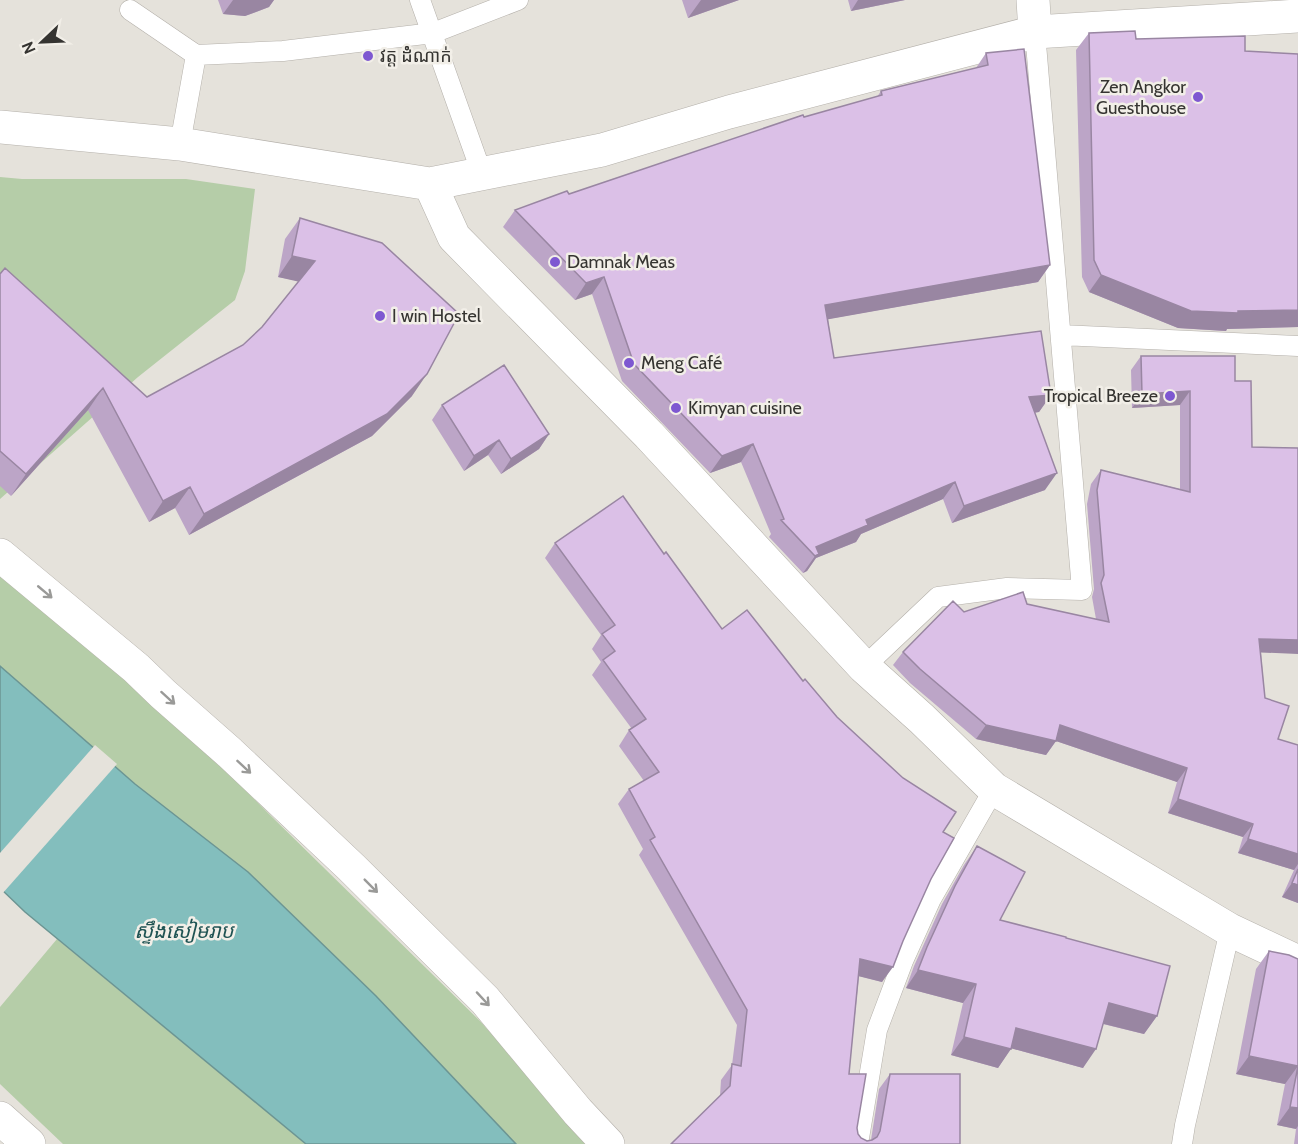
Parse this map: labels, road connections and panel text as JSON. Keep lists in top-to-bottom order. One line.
{"water":["ស្ទឹងសៀមរាប"],"places":["វត្ត ដំំណាក់","Zen Angkor Guesthouse","Damnak Meas","I win Hostel","Meng Café","Tropical Breeze","Kimyan cuisine"],"north":"bottom left"}
